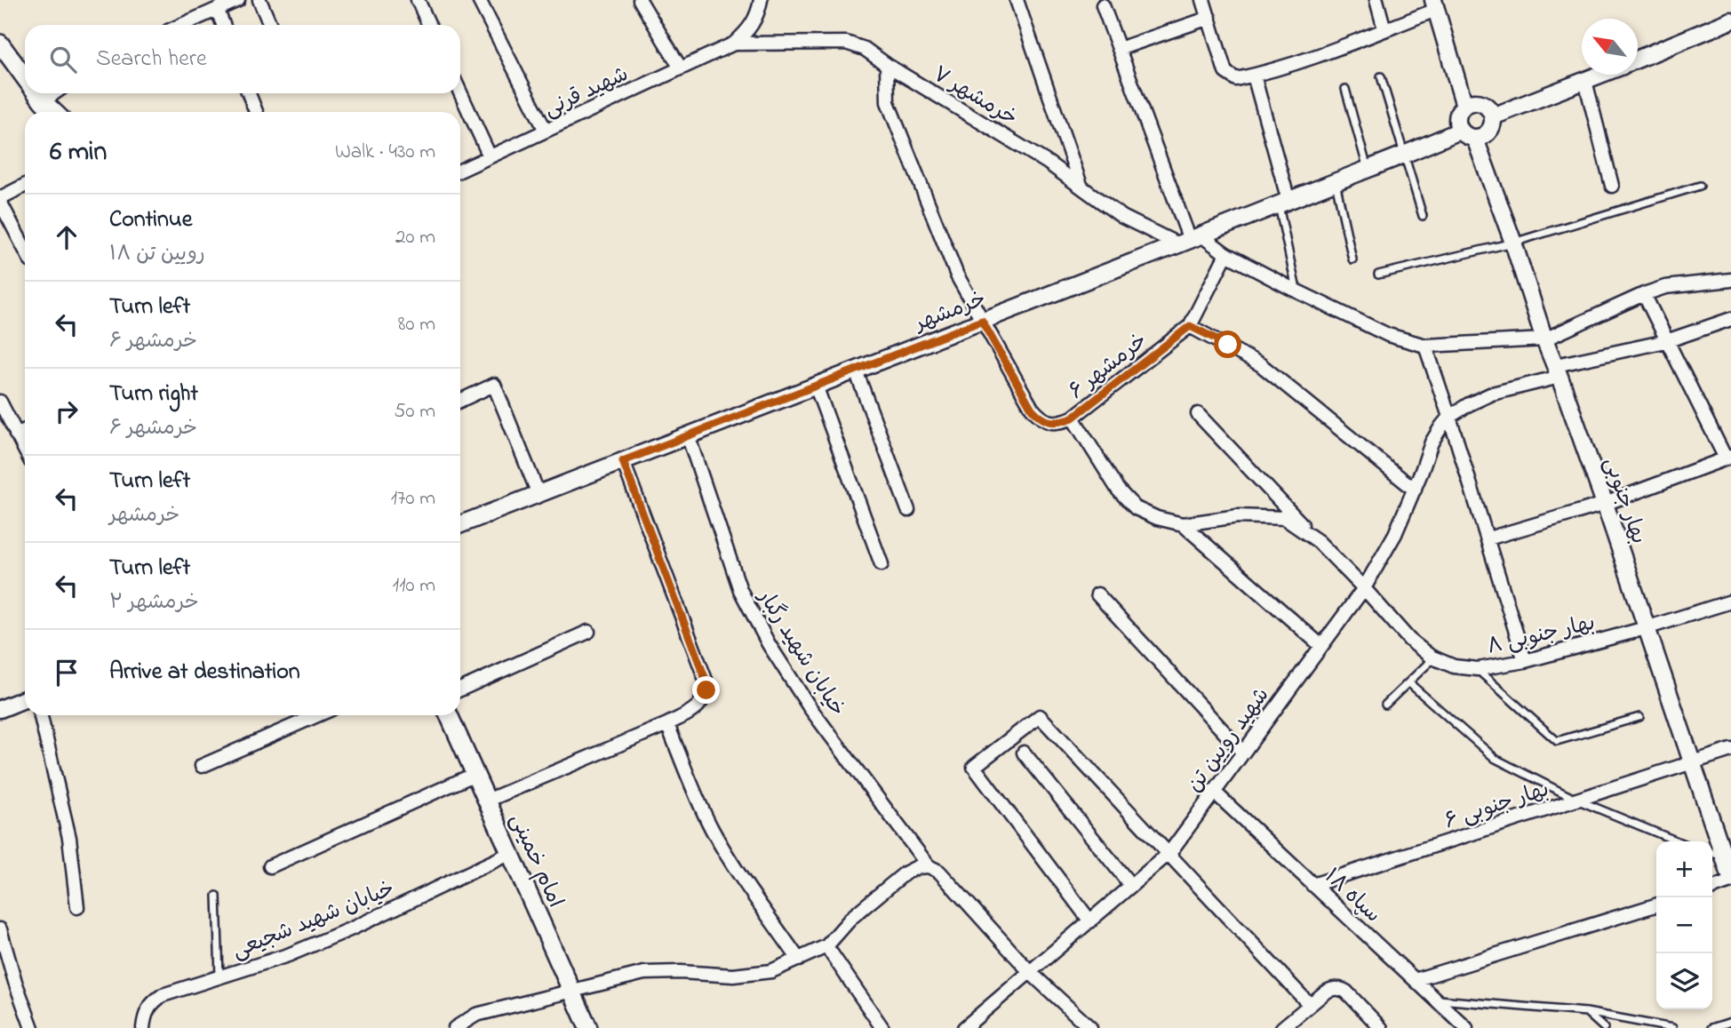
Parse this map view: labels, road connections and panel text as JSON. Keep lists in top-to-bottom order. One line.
{"streets":{"main road":["امام خمینی"],"street":["شهید قرنی","خرمشهر ۷","خرمشهر","خرمشهر ۶","بهار جنوبی","بهار جنوبی ۸","خیابان شهید رگبار","شهید رویین تن","بهار جنوبی ۶","سپاه ۱۸","خیابان شهید شجیعی"]},"crossings":[["شهید قرنی","خرمشهر ۷"],["خرمشهر ۷","خرمشهر"],["خرمشهر ۷","خرمشهر ۶"],["خرمشهر ۷","بهار جنوبی"],["خرمشهر","خرمشهر ۶"],["خرمشهر","بهار جنوبی"],["خرمشهر","خیابان شهید رگبار"],["بهار جنوبی","بهار جنوبی ۸"],["بهار جنوبی","بهار جنوبی ۶"],["بهار جنوبی ۸","شهید رویین تن"],["خیابان شهید رگبار","شهید رویین تن"],["شهید رویین تن","سپاه ۱۸"],["بهار جنوبی ۶","سپاه ۱۸"],["امام خمینی","خیابان شهید شجیعی"]],"north":"top left","page":{"search":"Search here","heading":["6 min","Walk · 430 m"],"list":[["Continue","رویین تن ۱۸","20 m"],["Turn left","خرمشهر ۶","80 m"],["Turn right","خرمشهر ۶","50 m"],["Turn left","خرمشهر","170 m"],["Turn left","خرمشهر ۲","110 m"],"Arrive at destination"],"map_buttons":["+","−"]}}
